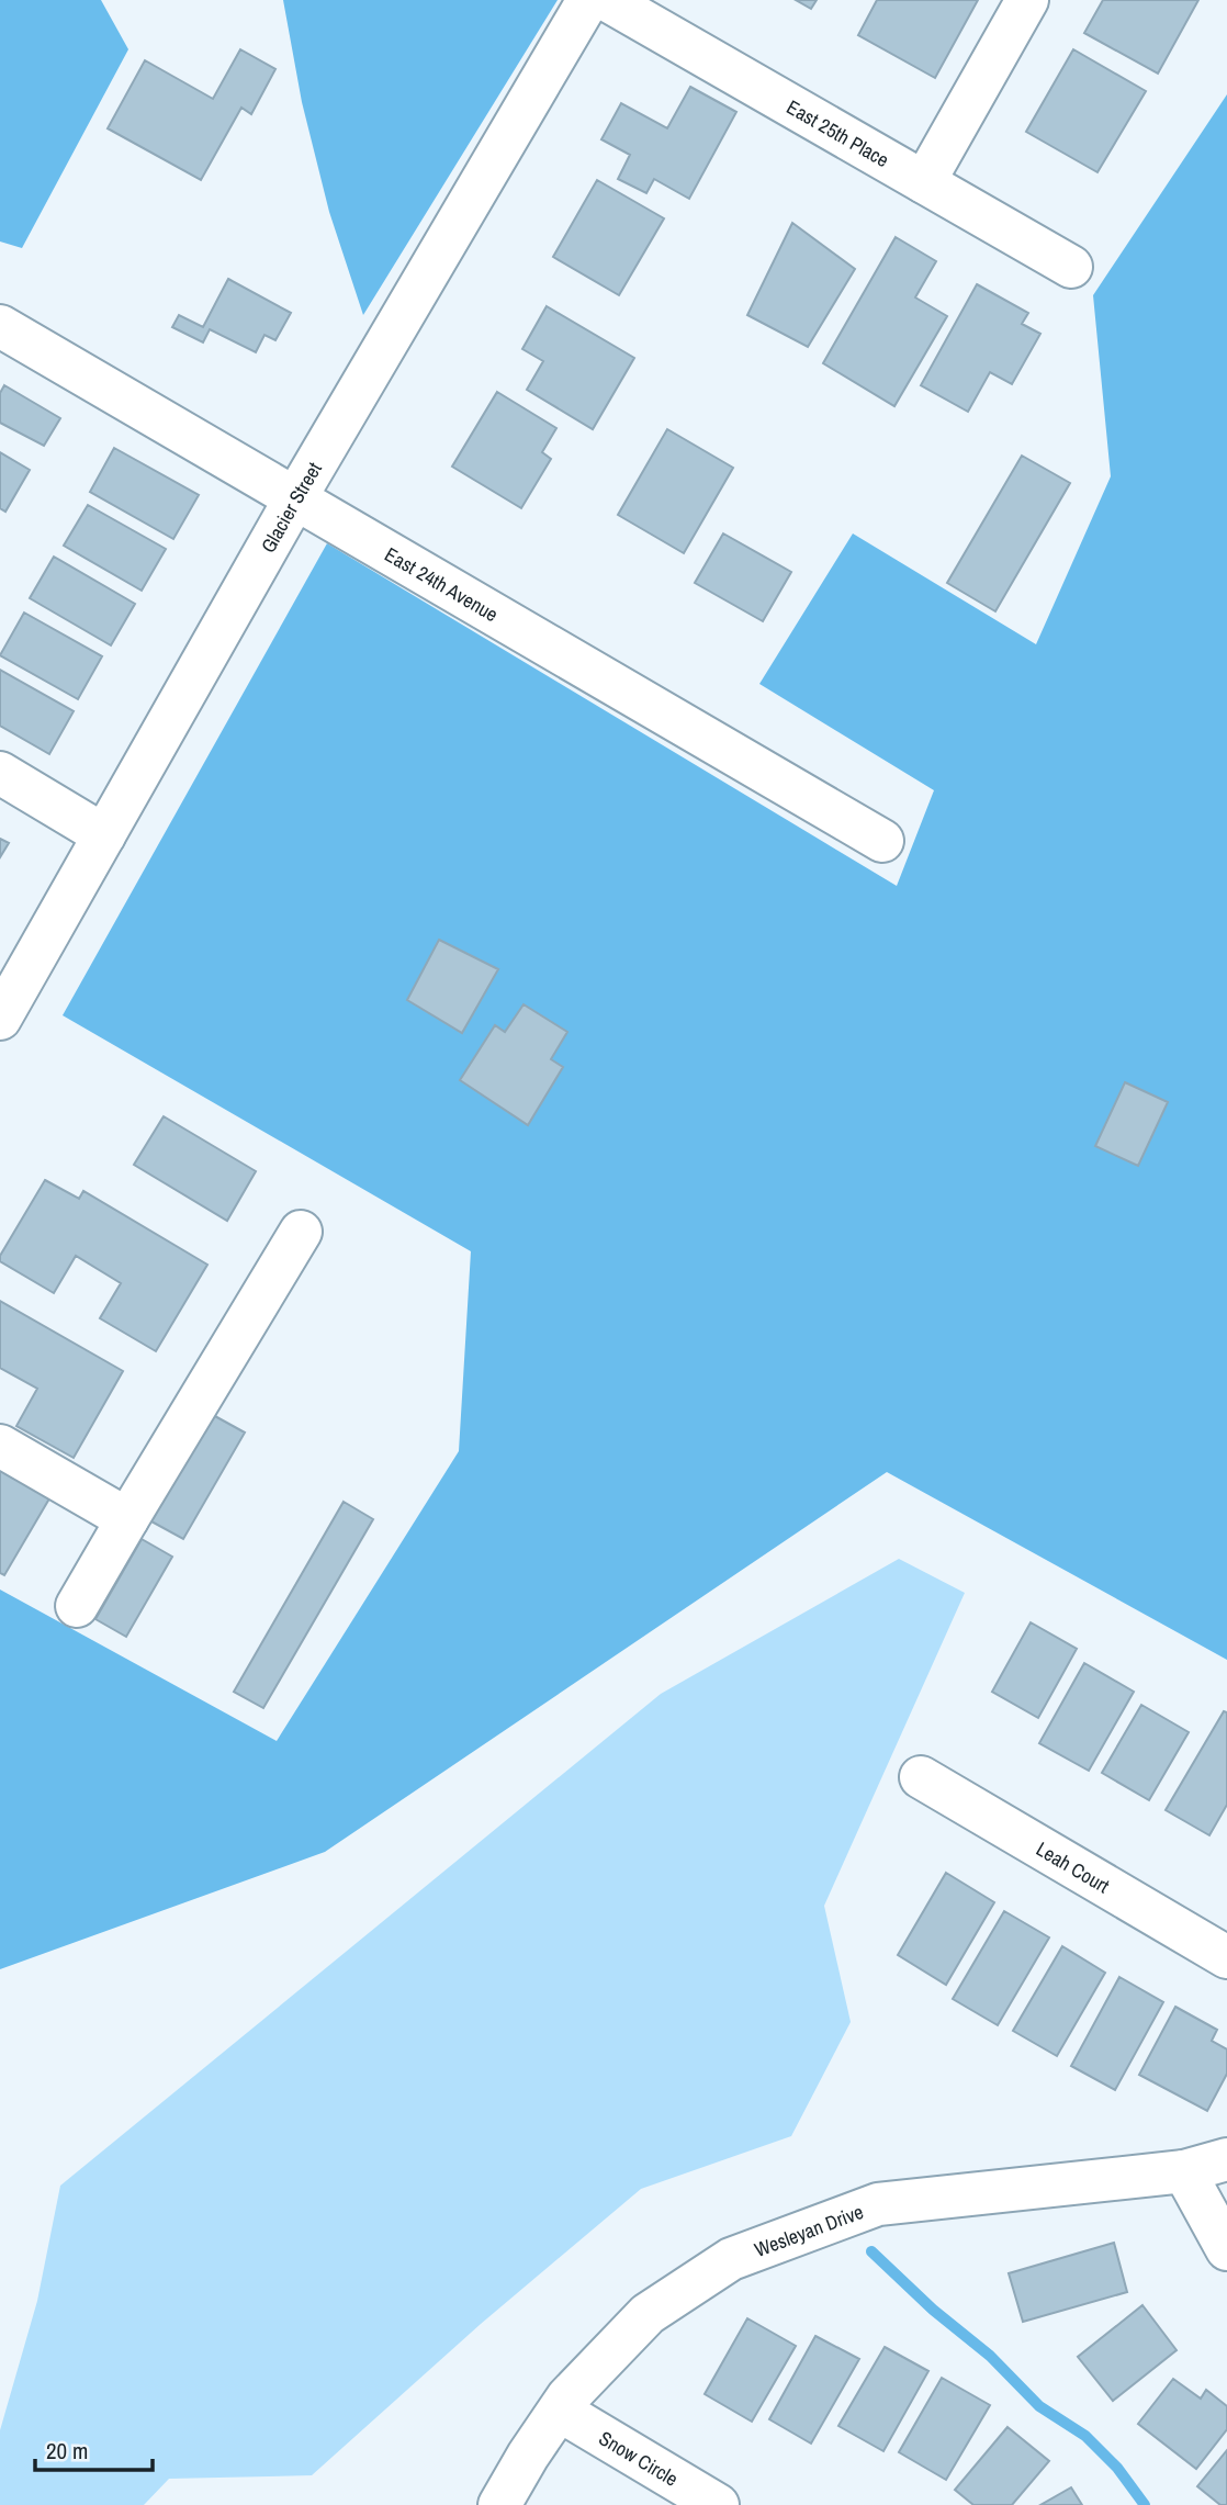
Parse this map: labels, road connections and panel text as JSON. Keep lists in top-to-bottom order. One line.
{"streets":{"street":["East 25th Place","Glacier Street","East 24th Avenue","Leah Court","Wesleyan Drive","Snow Circle"]},"crossings":[["Glacier Street","East 24th Avenue"],["Wesleyan Drive","Snow Circle"]],"scale_bar":"20 m"}
